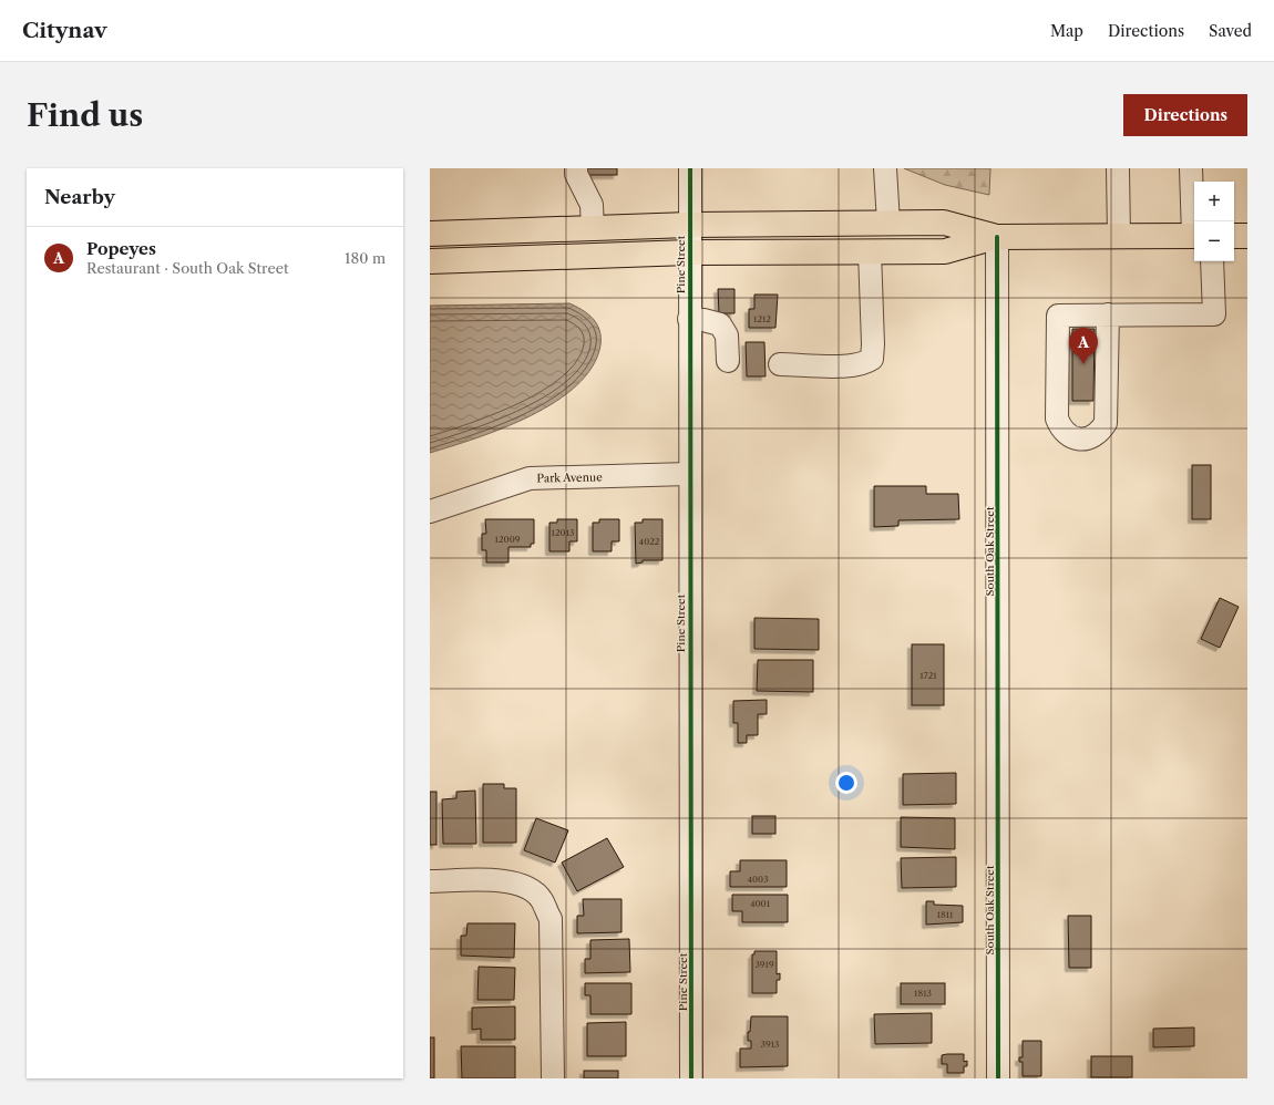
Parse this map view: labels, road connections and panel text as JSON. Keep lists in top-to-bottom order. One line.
{"streets":{"street":["Pine Street","Park Avenue","South Oak Street"]},"crossings":[["Pine Street","Park Avenue"]],"house_numbers":["1212","12013","12009","4022","1721","4003","4001","1811","3919","1813","3913"],"page":{"header":"Citynav","nav":["Map","Directions","Saved"],"buttons":"Directions","title":"Find us","heading":"Nearby","map_buttons":["+","−"],"list":[{"mark":"A","name":"Popeyes","note":"Restaurant · South Oak Street","value":"180 m"}],"pins":"A"}}
